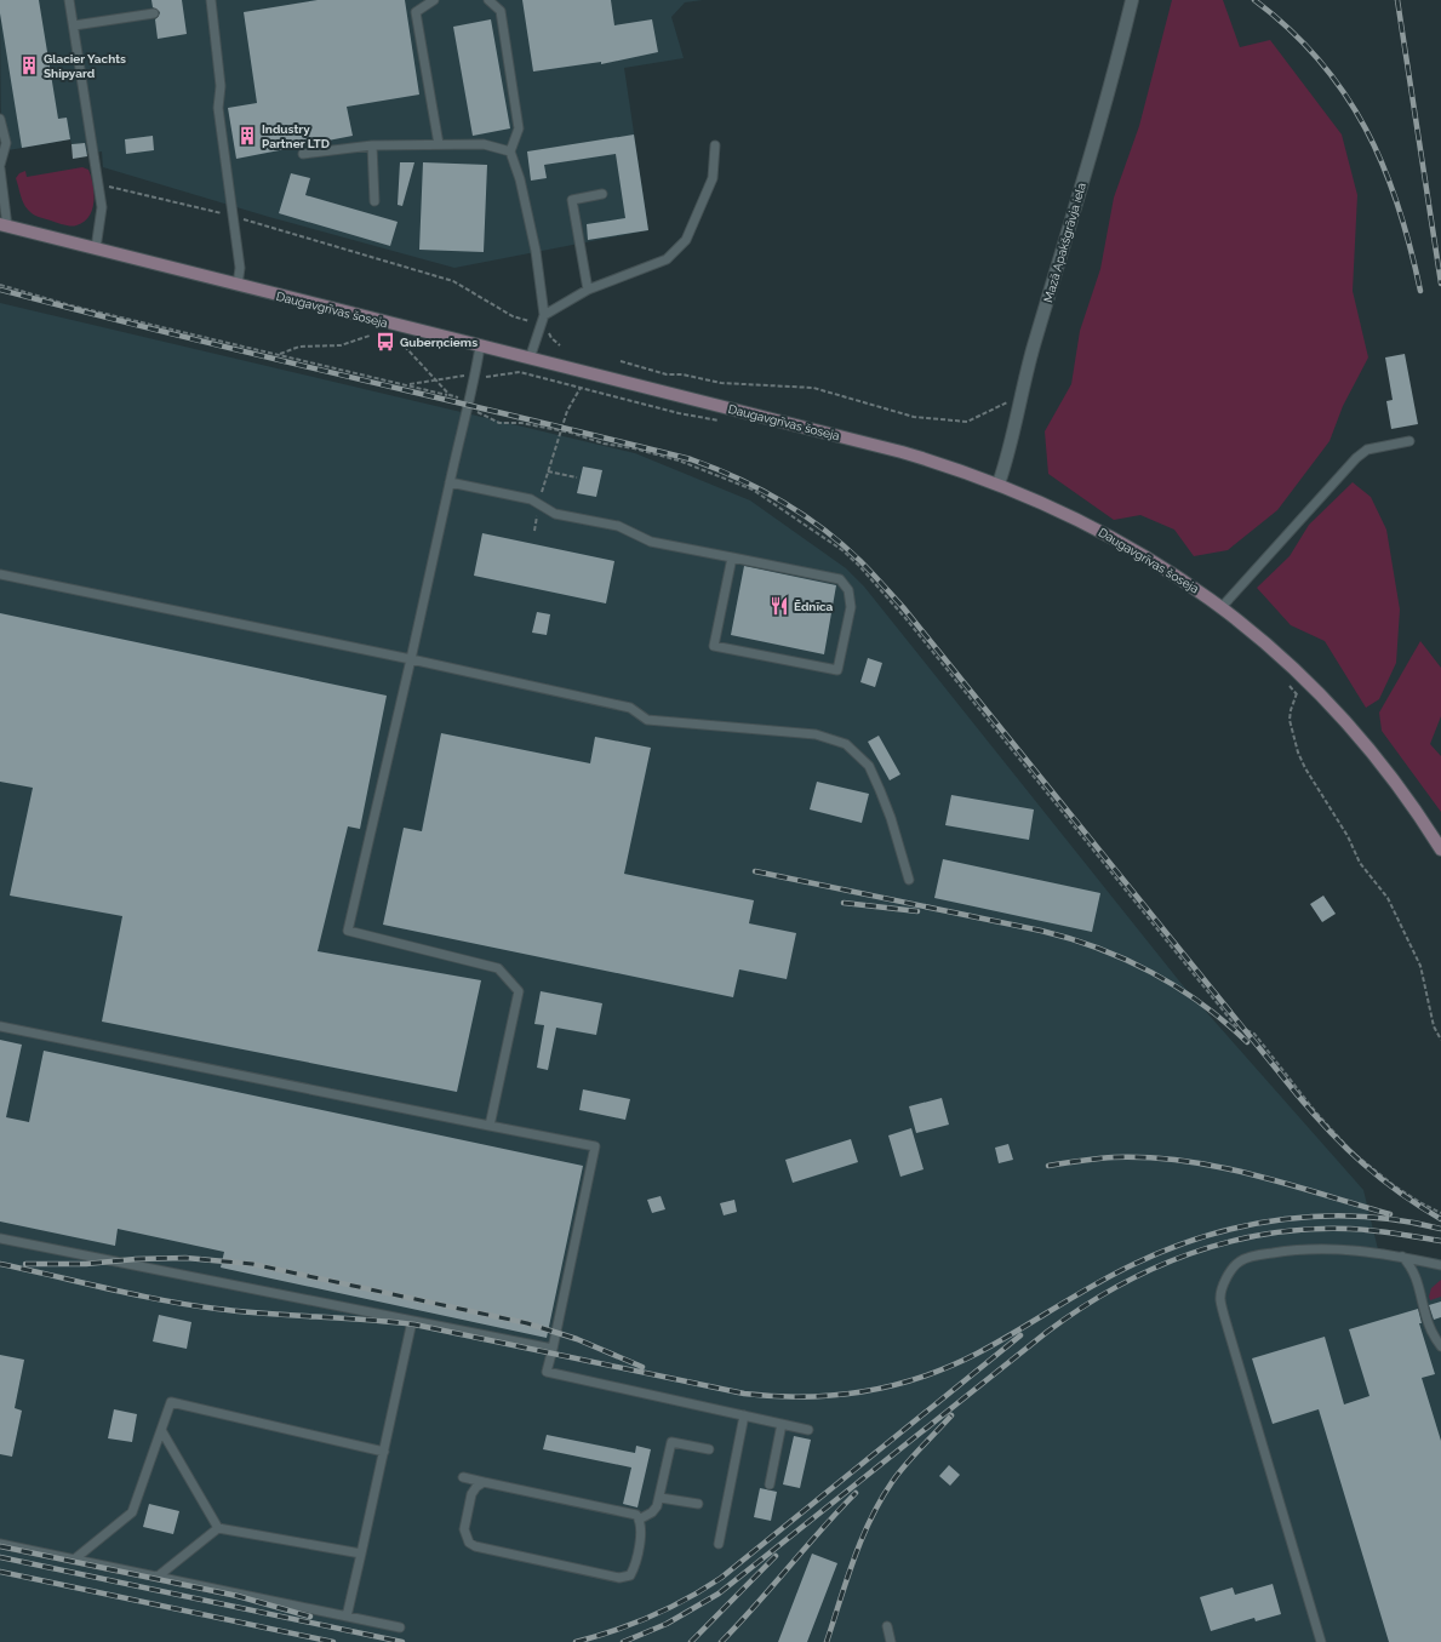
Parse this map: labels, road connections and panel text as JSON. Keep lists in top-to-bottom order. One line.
{"streets":{"main road":["Daugavgrīvas šoseja"],"street":["Mazā Apakšgrāvja iela"]},"crossings":[["Mazā Apakšgrāvja iela","Daugavgrīvas šoseja"]],"places":{"building":["Glacier Yachts Shipyard","Industry Partner LTD"],"bus stop":["Guberņciems"],"restaurant":["Ēdnīca"]}}
